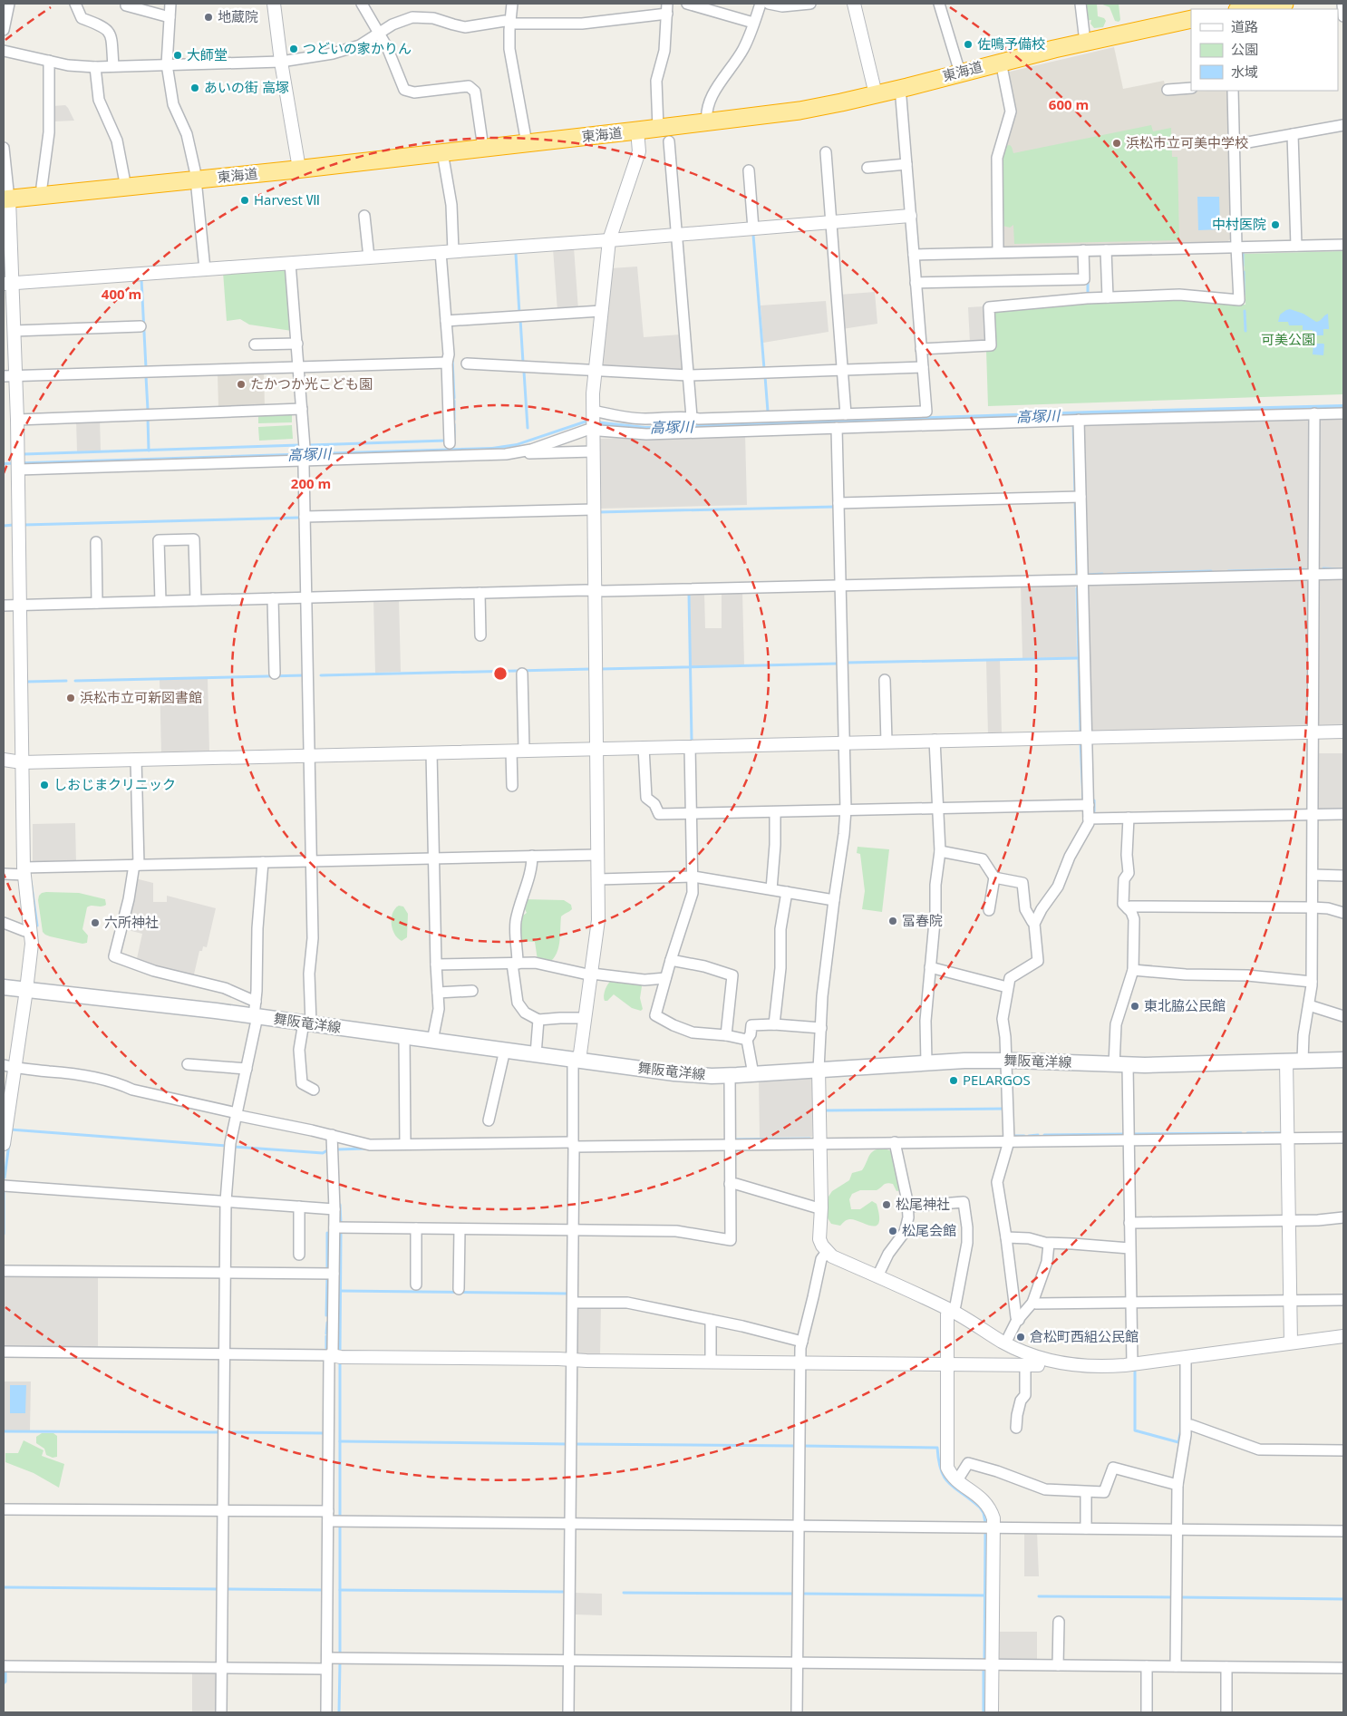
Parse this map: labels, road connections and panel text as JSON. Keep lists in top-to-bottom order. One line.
{"streets":{"highway":["東海道"],"main road":["舞阪竜洋線"]},"water":["高塚川"],"parks":["可美公園"],"places":["地蔵院","佐鳴予備校","つどいの家かりん","大師堂","あいの街 高塚","浜松市立可美中学校","Harvest Ⅶ","中村医院","たかつか光こども園","浜松市立可新図書館","しおじまクリニック","冨春院","六所神社","東北脇公民館","PELARGOS","松尾神社","松尾会館","倉松町西組公民館"],"legend":["道路","公園","水域"],"rings":["600 m","400 m","200 m"]}
